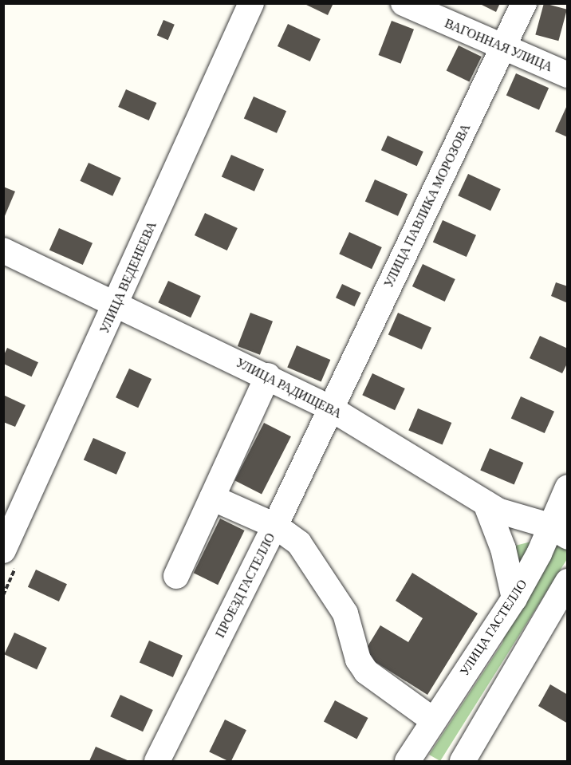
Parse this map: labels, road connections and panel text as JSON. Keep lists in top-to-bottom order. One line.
{"streets":{"street":["ВАГОННАЯ УЛИЦА","УЛИЦА ПАВЛИКА МОРОЗОВА","УЛИЦА ВЕДЕНЕЕВА","УЛИЦА РАДИЩЕВА","ПРОЕЗД ГАСТЕЛЛО","УЛИЦА ГАСТЕЛЛО"]},"crossings":[["ВАГОННАЯ УЛИЦА","УЛИЦА ПАВЛИКА МОРОЗОВА"],["УЛИЦА ПАВЛИКА МОРОЗОВА","УЛИЦА РАДИЩЕВА"],["УЛИЦА ПАВЛИКА МОРОЗОВА","ПРОЕЗД ГАСТЕЛЛО"],["УЛИЦА ВЕДЕНЕЕВА","УЛИЦА РАДИЩЕВА"],["УЛИЦА РАДИЩЕВА","ПРОЕЗД ГАСТЕЛЛО"],["УЛИЦА РАДИЩЕВА","УЛИЦА ГАСТЕЛЛО"]]}
